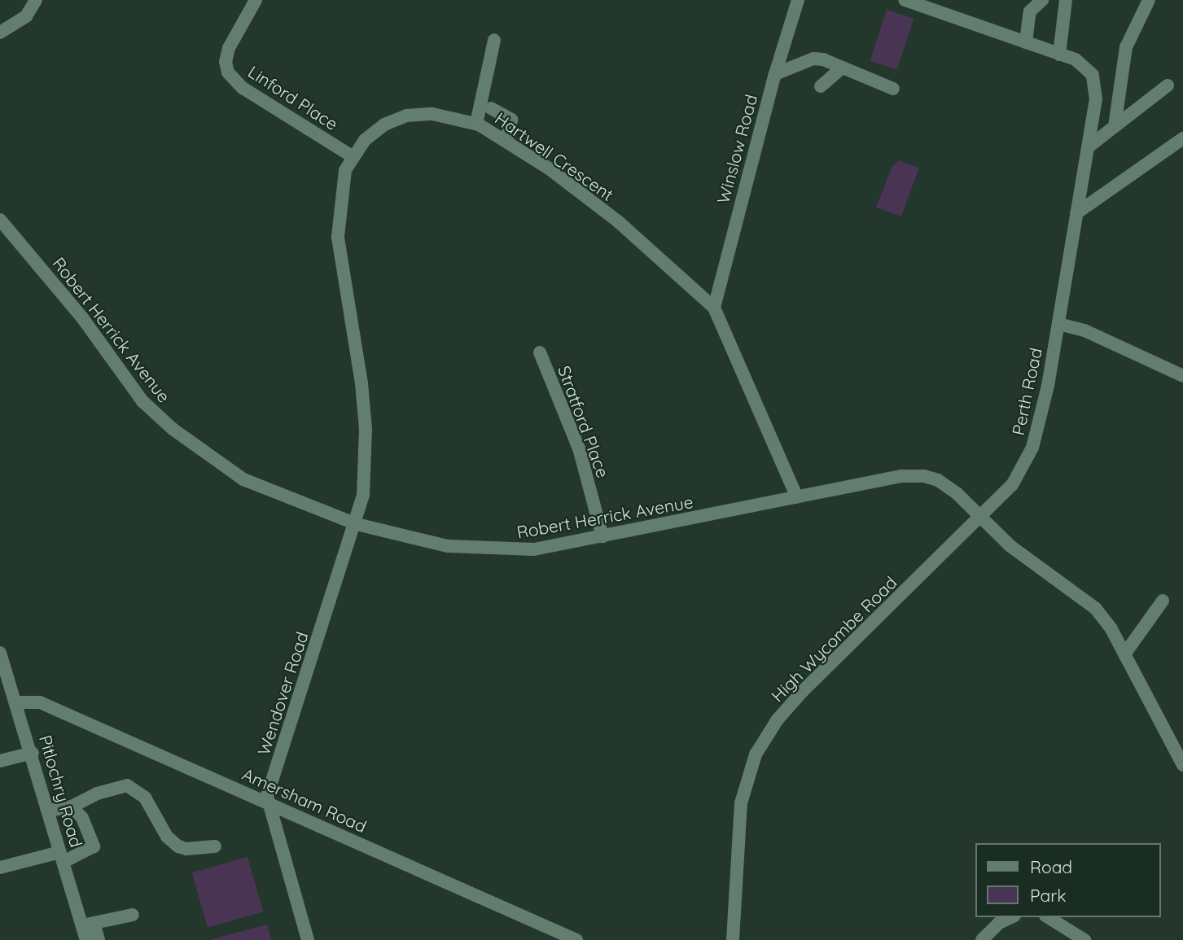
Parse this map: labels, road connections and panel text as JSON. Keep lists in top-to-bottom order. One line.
{"streets":{"street":["Linford Place","Winslow Road","Hartwell Crescent","Robert Herrick Avenue","Perth Road","Stratford Place","High Wycombe Road","Wendover Road","Pitlochry Road","Amersham Road"]},"crossings":[["Linford Place","Hartwell Crescent"],["Winslow Road","Hartwell Crescent"],["Hartwell Crescent","Robert Herrick Avenue"],["Hartwell Crescent","Wendover Road"],["Robert Herrick Avenue","Perth Road"],["Robert Herrick Avenue","Stratford Place"],["Robert Herrick Avenue","High Wycombe Road"],["Robert Herrick Avenue","Wendover Road"],["Perth Road","High Wycombe Road"],["Wendover Road","Amersham Road"],["Pitlochry Road","Amersham Road"]],"legend":["Road","Park"]}
